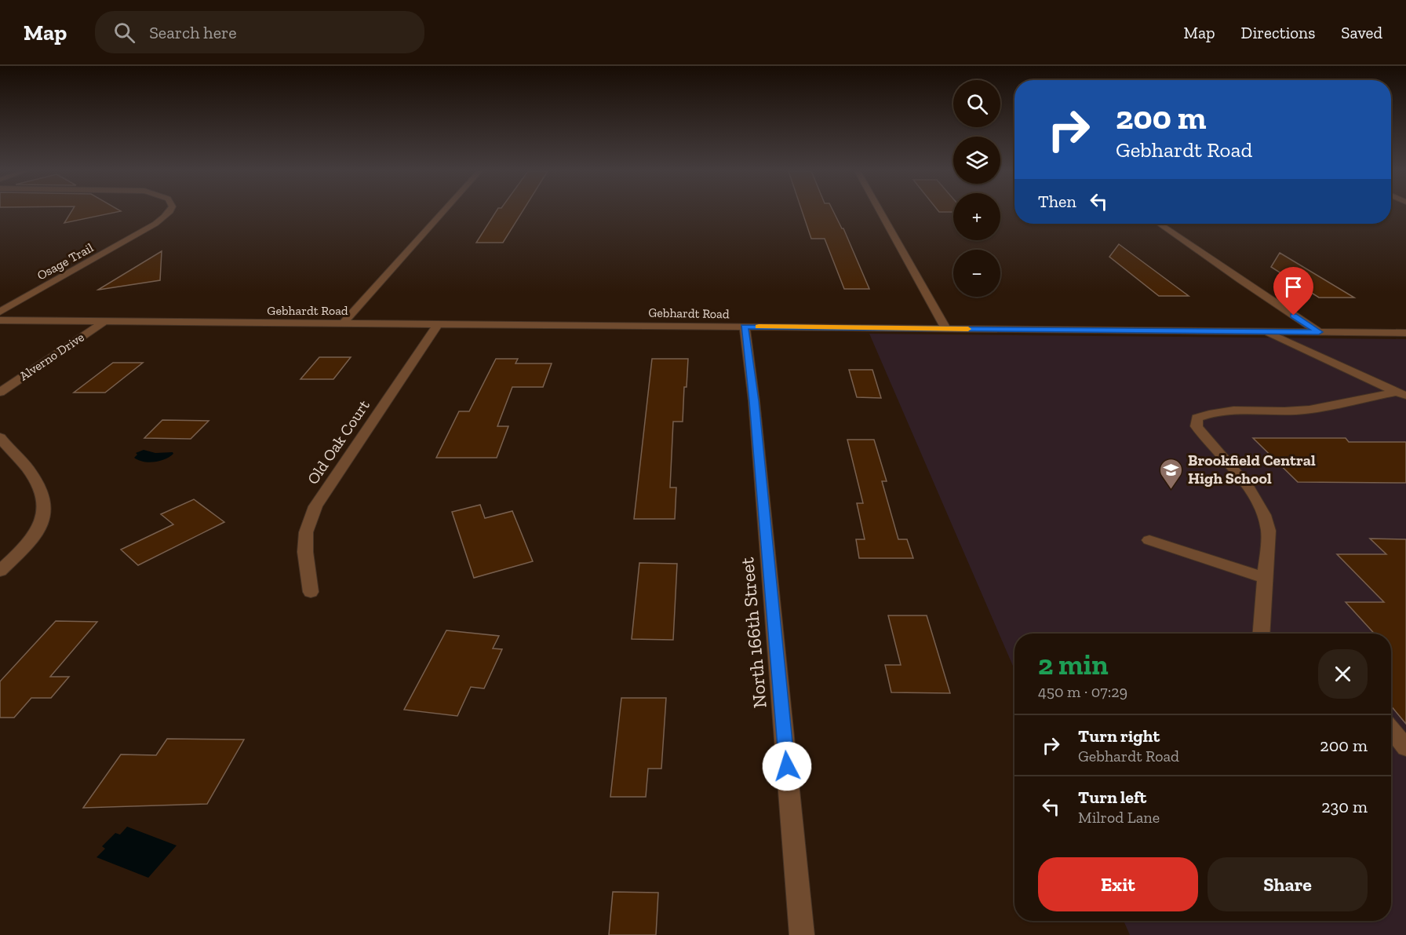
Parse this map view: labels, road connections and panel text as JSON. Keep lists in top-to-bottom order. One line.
{"streets":{"street":["Osage Trail","Gebhardt Road","Alverno Drive","Old Oak Court","North 166th Street"]},"crossings":[["Gebhardt Road","Alverno Drive"],["Gebhardt Road","Old Oak Court"],["Gebhardt Road","North 166th Street"]],"places":{"school or university":["Brookfield Central High School"]},"page":{"header":"Map","search":"Search here","nav":["Map","Directions","Saved"],"map_buttons":["+","−"],"turn":["200 m","Gebhardt Road"],"then":"Then","heading":["2 min","450 m · 07:29"],"list":[{"name":"Turn right","note":"Gebhardt Road","value":"200 m"},{"name":"Turn left","note":"Milrod Lane","value":"230 m"}],"buttons":["Exit","Share"]}}
